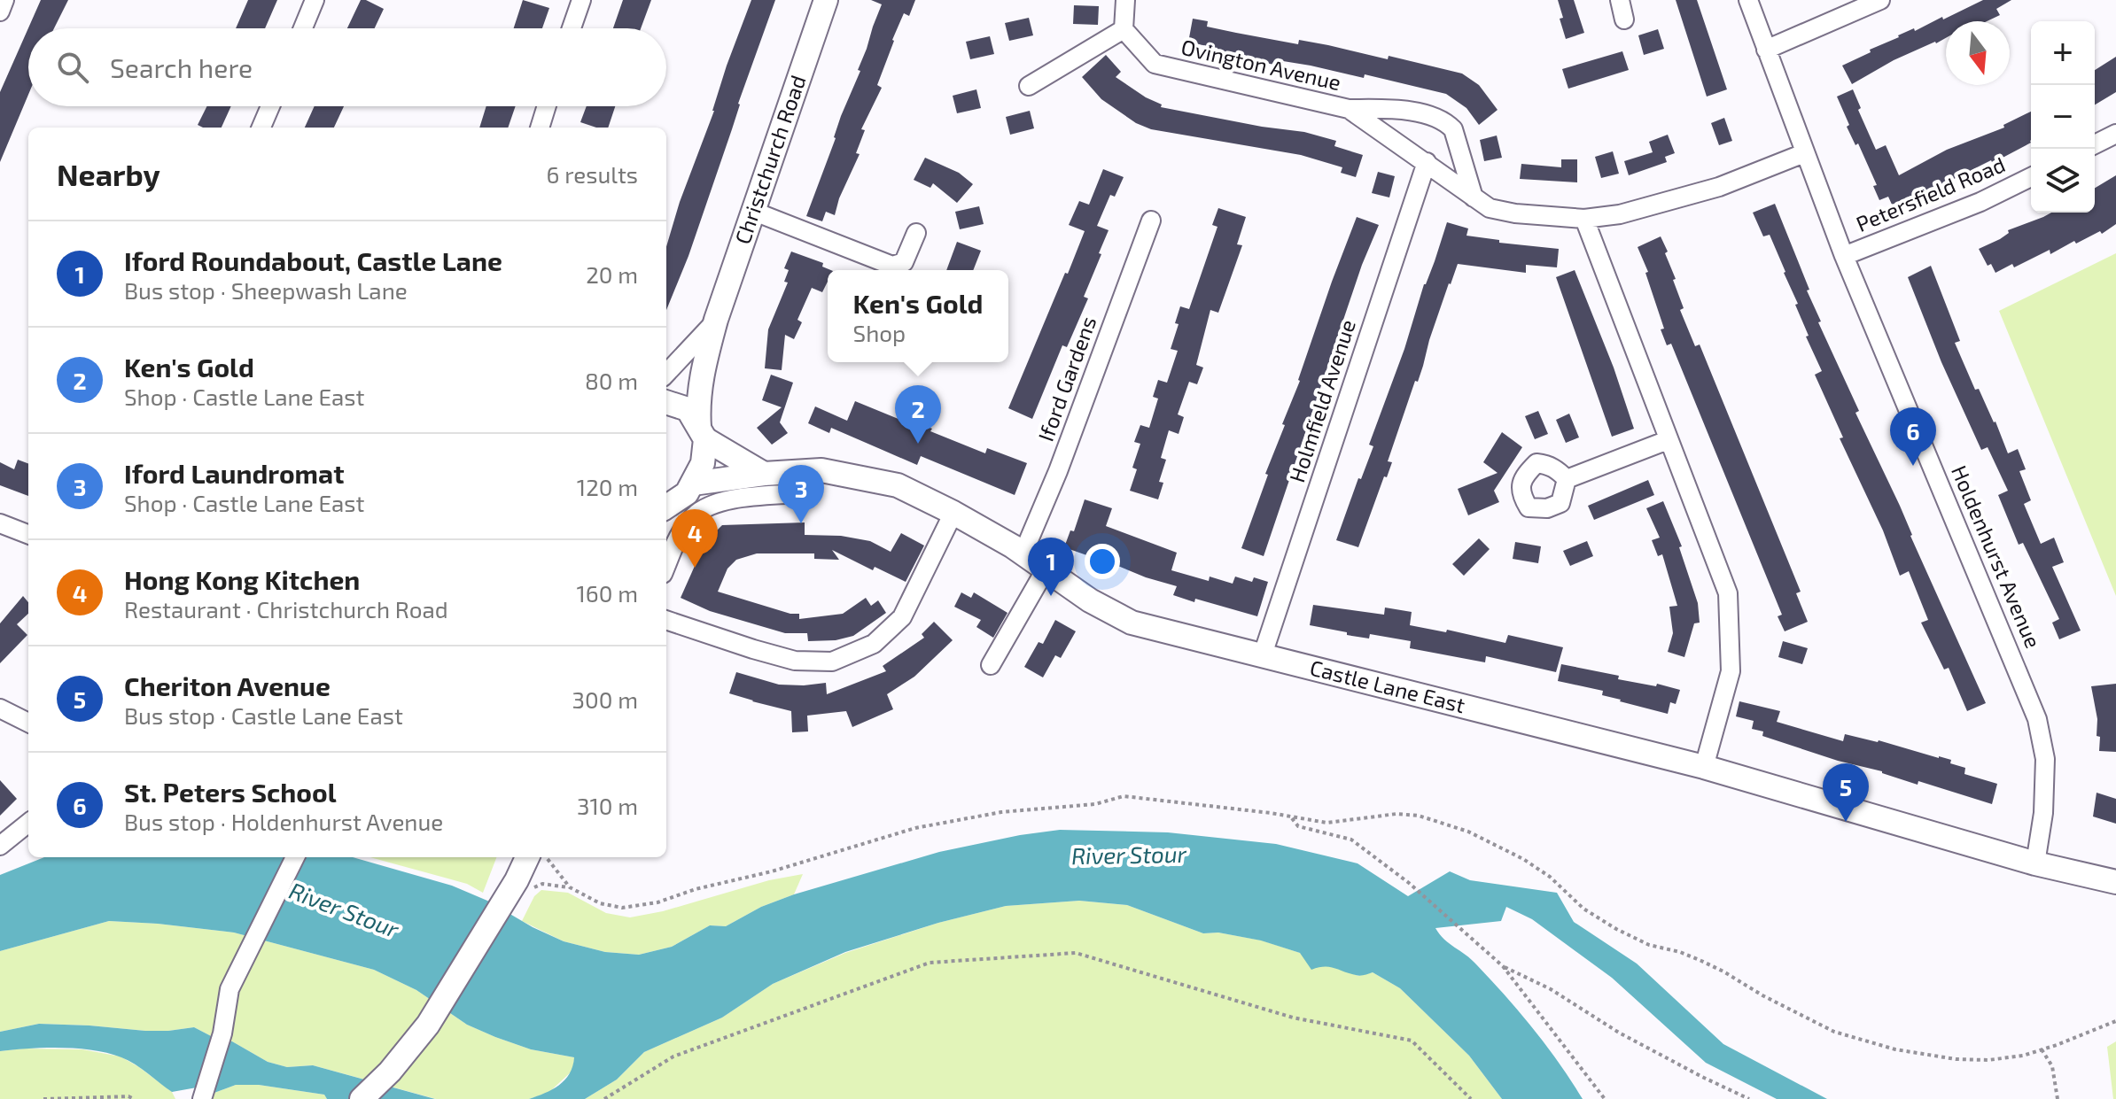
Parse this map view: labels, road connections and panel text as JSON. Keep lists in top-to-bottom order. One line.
{"streets":{"main road":["Christchurch Road","Castle Lane East"],"street":["Ovington Avenue","Petersfield Road","Iford Gardens","Holmfield Avenue","Holdenhurst Avenue"]},"crossings":[["Ovington Avenue","Holmfield Avenue"],["Ovington Avenue","Holdenhurst Avenue"],["Christchurch Road","Castle Lane East"],["Petersfield Road","Holdenhurst Avenue"],["Iford Gardens","Castle Lane East"],["Holmfield Avenue","Castle Lane East"],["Holdenhurst Avenue","Castle Lane East"]],"water":["River Stour"],"north":"bottom","page":{"map_buttons":["+","−"],"search":"Search here","heading":["Nearby","6 results"],"list":[{"mark":"1","name":"Iford Roundabout, Castle Lane","note":"Bus stop · Sheepwash Lane","value":"20 m"},{"mark":"2","name":"Ken's Gold","note":"Shop · Castle Lane East","value":"80 m"},{"mark":"3","name":"Iford Laundromat","note":"Shop · Castle Lane East","value":"120 m"},{"mark":"4","name":"Hong Kong Kitchen","note":"Restaurant · Christchurch Road","value":"160 m"},{"mark":"5","name":"Cheriton Avenue","note":"Bus stop · Castle Lane East","value":"300 m"},{"mark":"6","name":"St. Peters School","note":"Bus stop · Holdenhurst Avenue","value":"310 m"}],"popup":["Ken's Gold","Shop"],"pins":["2","6","3","4","1","5"]}}
